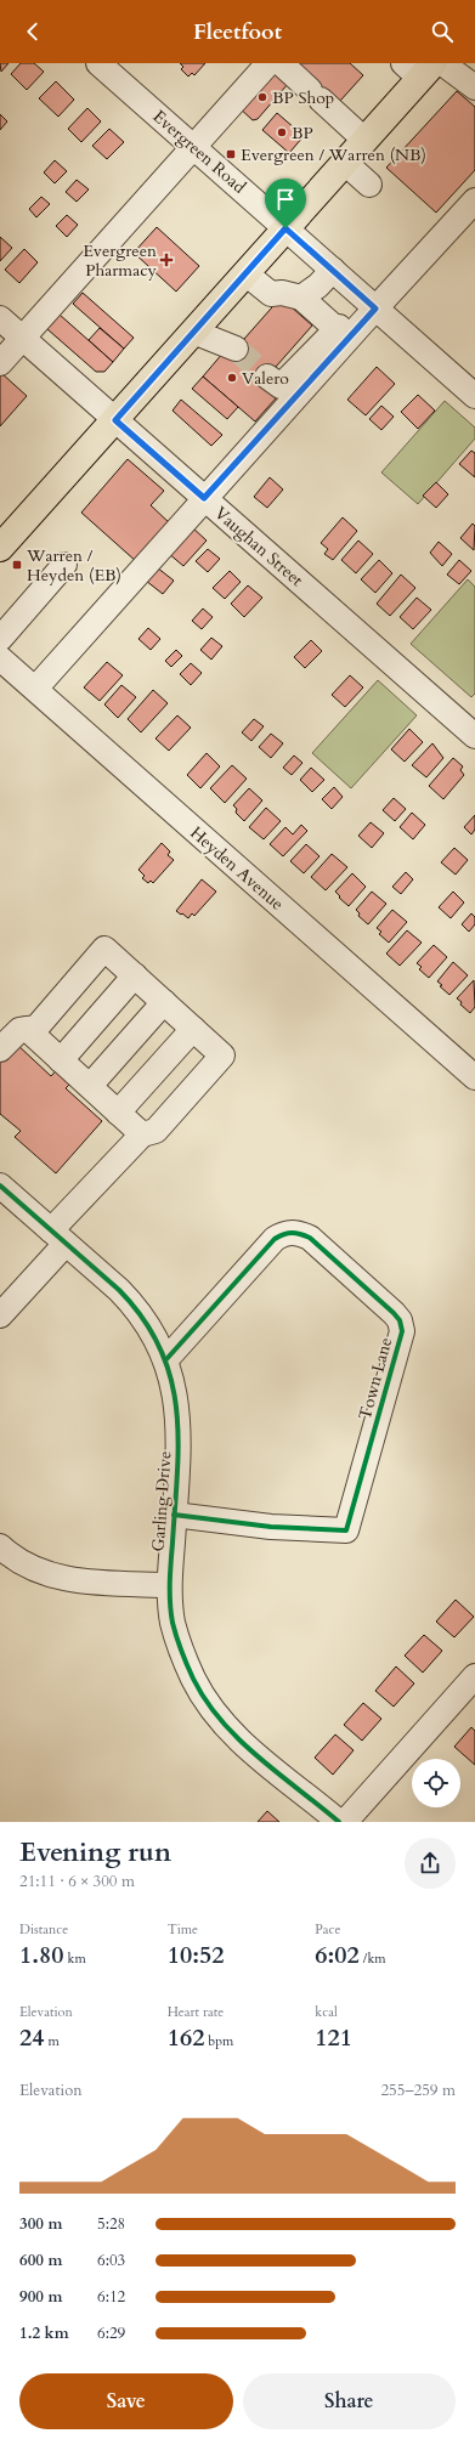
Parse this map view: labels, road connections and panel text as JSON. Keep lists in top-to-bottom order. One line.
{"streets":{"street":["Evergreen Road","Vaughan Street","Heyden Avenue","Town Lane","Garling Drive"]},"crossings":[["Town Lane","Garling Drive"]],"places":{"other":["BP Shop","BP","Valero"],"transit":["Evergreen / Warren (NB)","Warren / Heyden (EB)"],"health":["Evergreen Pharmacy"]},"page":{"header":"Fleetfoot","heading":["Evening run","21:11 · 6 × 300 m"],"stats":[["Distance","1.80 km"],["Time","10:52"],["Pace","6:02 /km"],["Elevation","24 m"],["Heart rate","162 bpm"],["kcal","121"]],"chart":["Elevation","255–259 m"],"list":[{"name":"300 m","note":"5:28"},{"name":"600 m","note":"6:03"},{"name":"900 m","note":"6:12"},{"name":"1.2 km","note":"6:29"}],"buttons":["Save","Share"]}}
